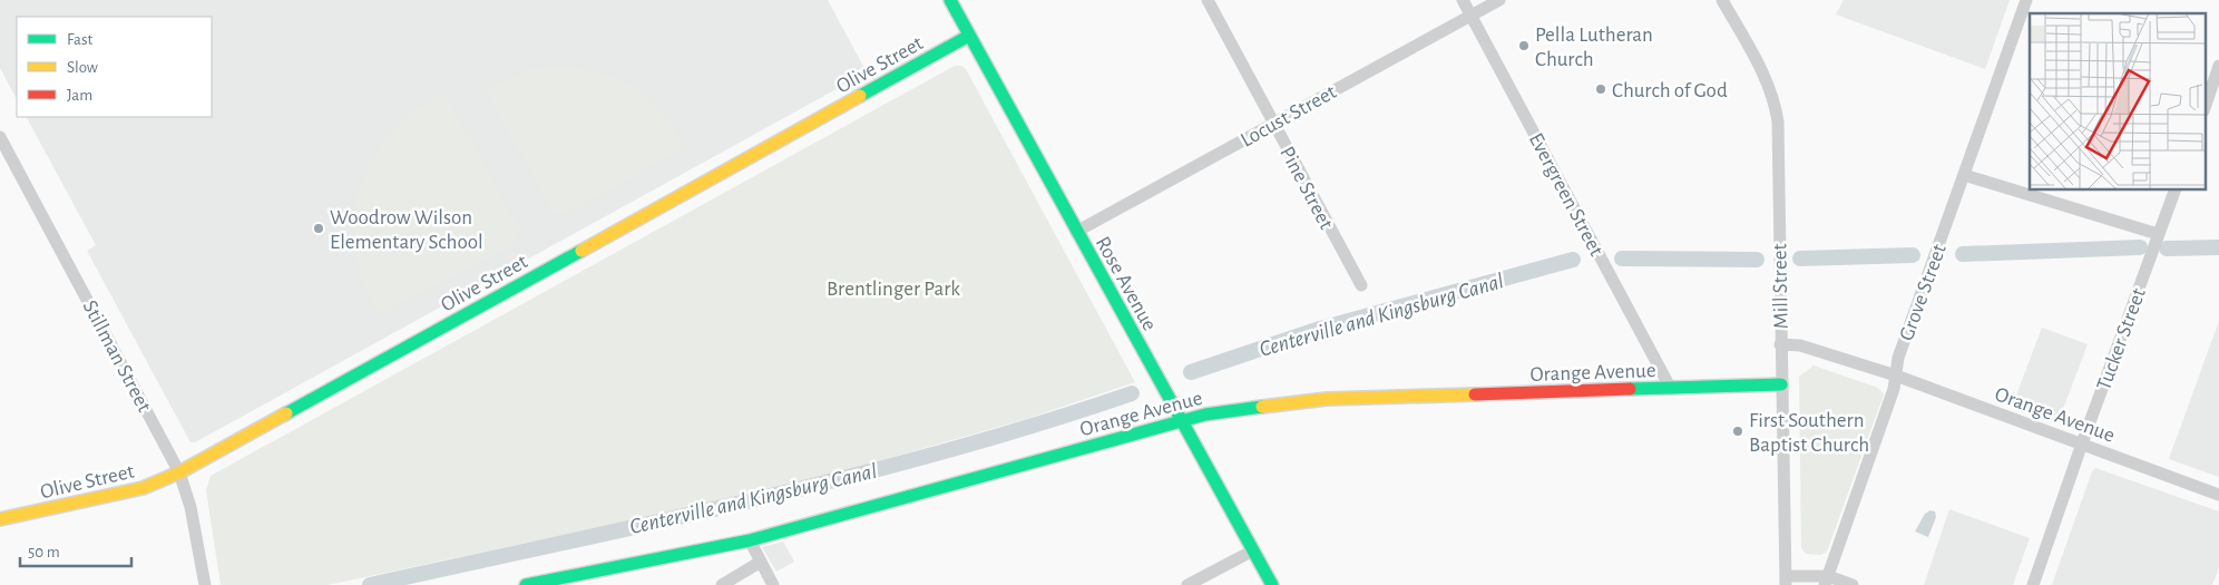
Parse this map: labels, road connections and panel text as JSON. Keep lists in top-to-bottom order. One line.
{"streets":{"street":["Olive Street","Locust Street","Pine Street","Evergreen Street","Rose Avenue","Mill Street","Grove Street","Tucker Street","Stillman Street","Orange Avenue"]},"crossings":[["Olive Street","Rose Avenue"],["Olive Street","Stillman Street"],["Locust Street","Pine Street"],["Locust Street","Evergreen Street"],["Locust Street","Rose Avenue"],["Evergreen Street","Orange Avenue"],["Rose Avenue","Orange Avenue"],["Mill Street","Orange Avenue"],["Grove Street","Orange Avenue"],["Tucker Street","Orange Avenue"]],"water":["Centerville and Kingsburg Canal"],"parks":["Brentlinger Park"],"places":["Pella Lutheran Church","Church of God","Woodrow Wilson Elementary School","First Southern Baptist Church"],"legend":["Fast","Slow","Jam"],"scale_bar":"50 m"}
